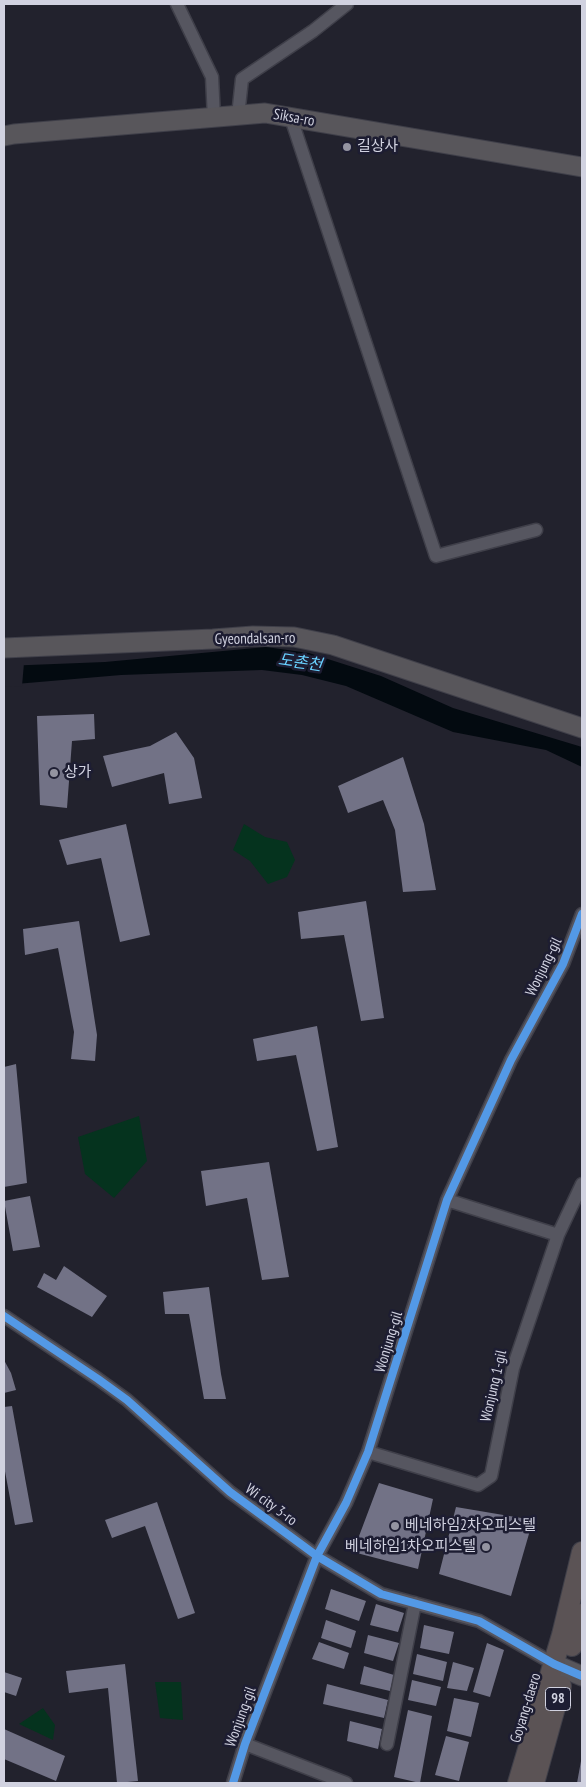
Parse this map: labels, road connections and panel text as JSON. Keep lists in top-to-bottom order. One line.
{"streets":{"main road":["98","Goyang-daero"],"street":["Siksa-ro","Gyeondalsan-ro","Wonjung-gil","Wonjung 1-gil","Wi city 3-ro"]},"crossings":[["Wonjung-gil","Wonjung 1-gil"],["Wonjung-gil","Wi city 3-ro"],["Wi city 3-ro","Goyang-daero"]],"water":["도촌천"],"places":["길상사","상가","베네하임2차오피스텔","베네하임1차오피스텔"]}
